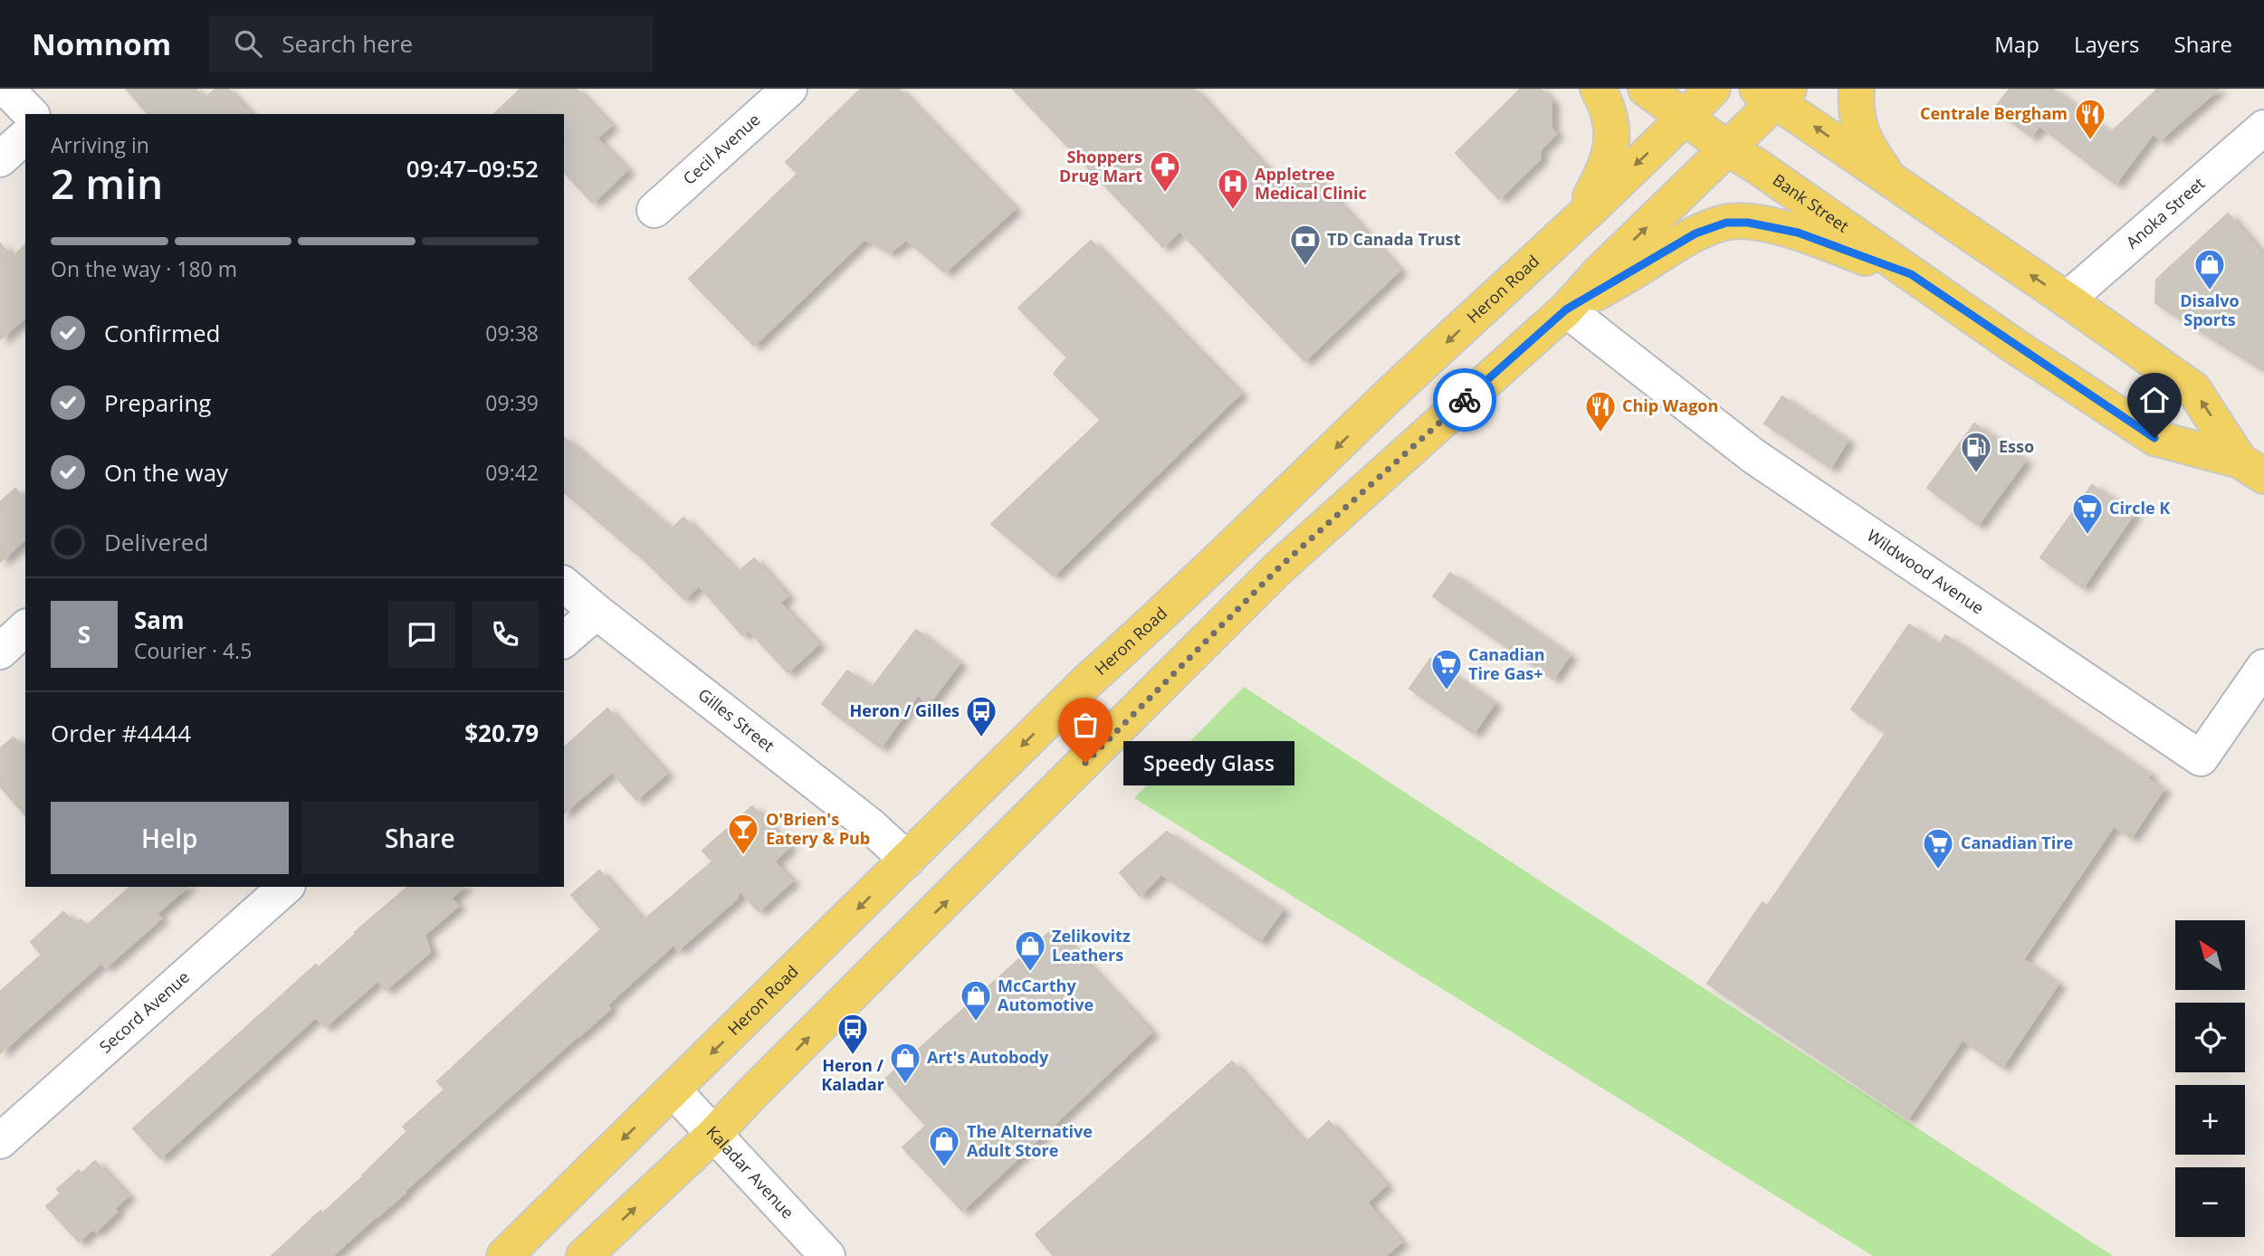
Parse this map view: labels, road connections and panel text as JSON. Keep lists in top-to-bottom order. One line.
{"streets":{"main road":["Bank Street","Heron Road"],"street":["Cecil Avenue","Anoka Street","Wildwood Avenue","Gilles Street","Secord Avenue","Kaladar Avenue"]},"crossings":[["Bank Street","Anoka Street"],["Bank Street","Heron Road"],["Heron Road","Gilles Street"],["Heron Road","Kaladar Avenue"]],"places":{"restaurant":["Centrale Bergham","Chip Wagon"],"pharmacy":["Shoppers Drug Mart"],"hospital":["Appletree Medical Clinic"],"bank":["TD Canada Trust"],"shop":["Disalvo Sports","Zelikovitz Leathers","McCarthy Automotive","Art's Autobody","The Alternative Adult Store"],"fuel station":["Esso"],"supermarket":["Circle K","Canadian Tire Gas+","Canadian Tire"],"bus stop":["Heron / Gilles","Heron / Kaladar"],"other":["Speedy Glass"],"bar":["O'Brien's Eatery & Pub"]},"north":"top left","page":{"header":"Nomnom","search":"Search here","nav":["Map","Layers","Share"],"heading":["2 min","Arriving in","09:47–09:52"],"panel":["Sam","Courier · 4.5","Order #4444","$20.79"],"bar":"On the way · 180 m","list":[["Confirmed","09:38"],["Preparing","09:39"],["On the way","09:42"],"Delivered"],"round":"S","bubble":"Speedy Glass","buttons":["Help","Share"],"map_buttons":["+","−"]}}
